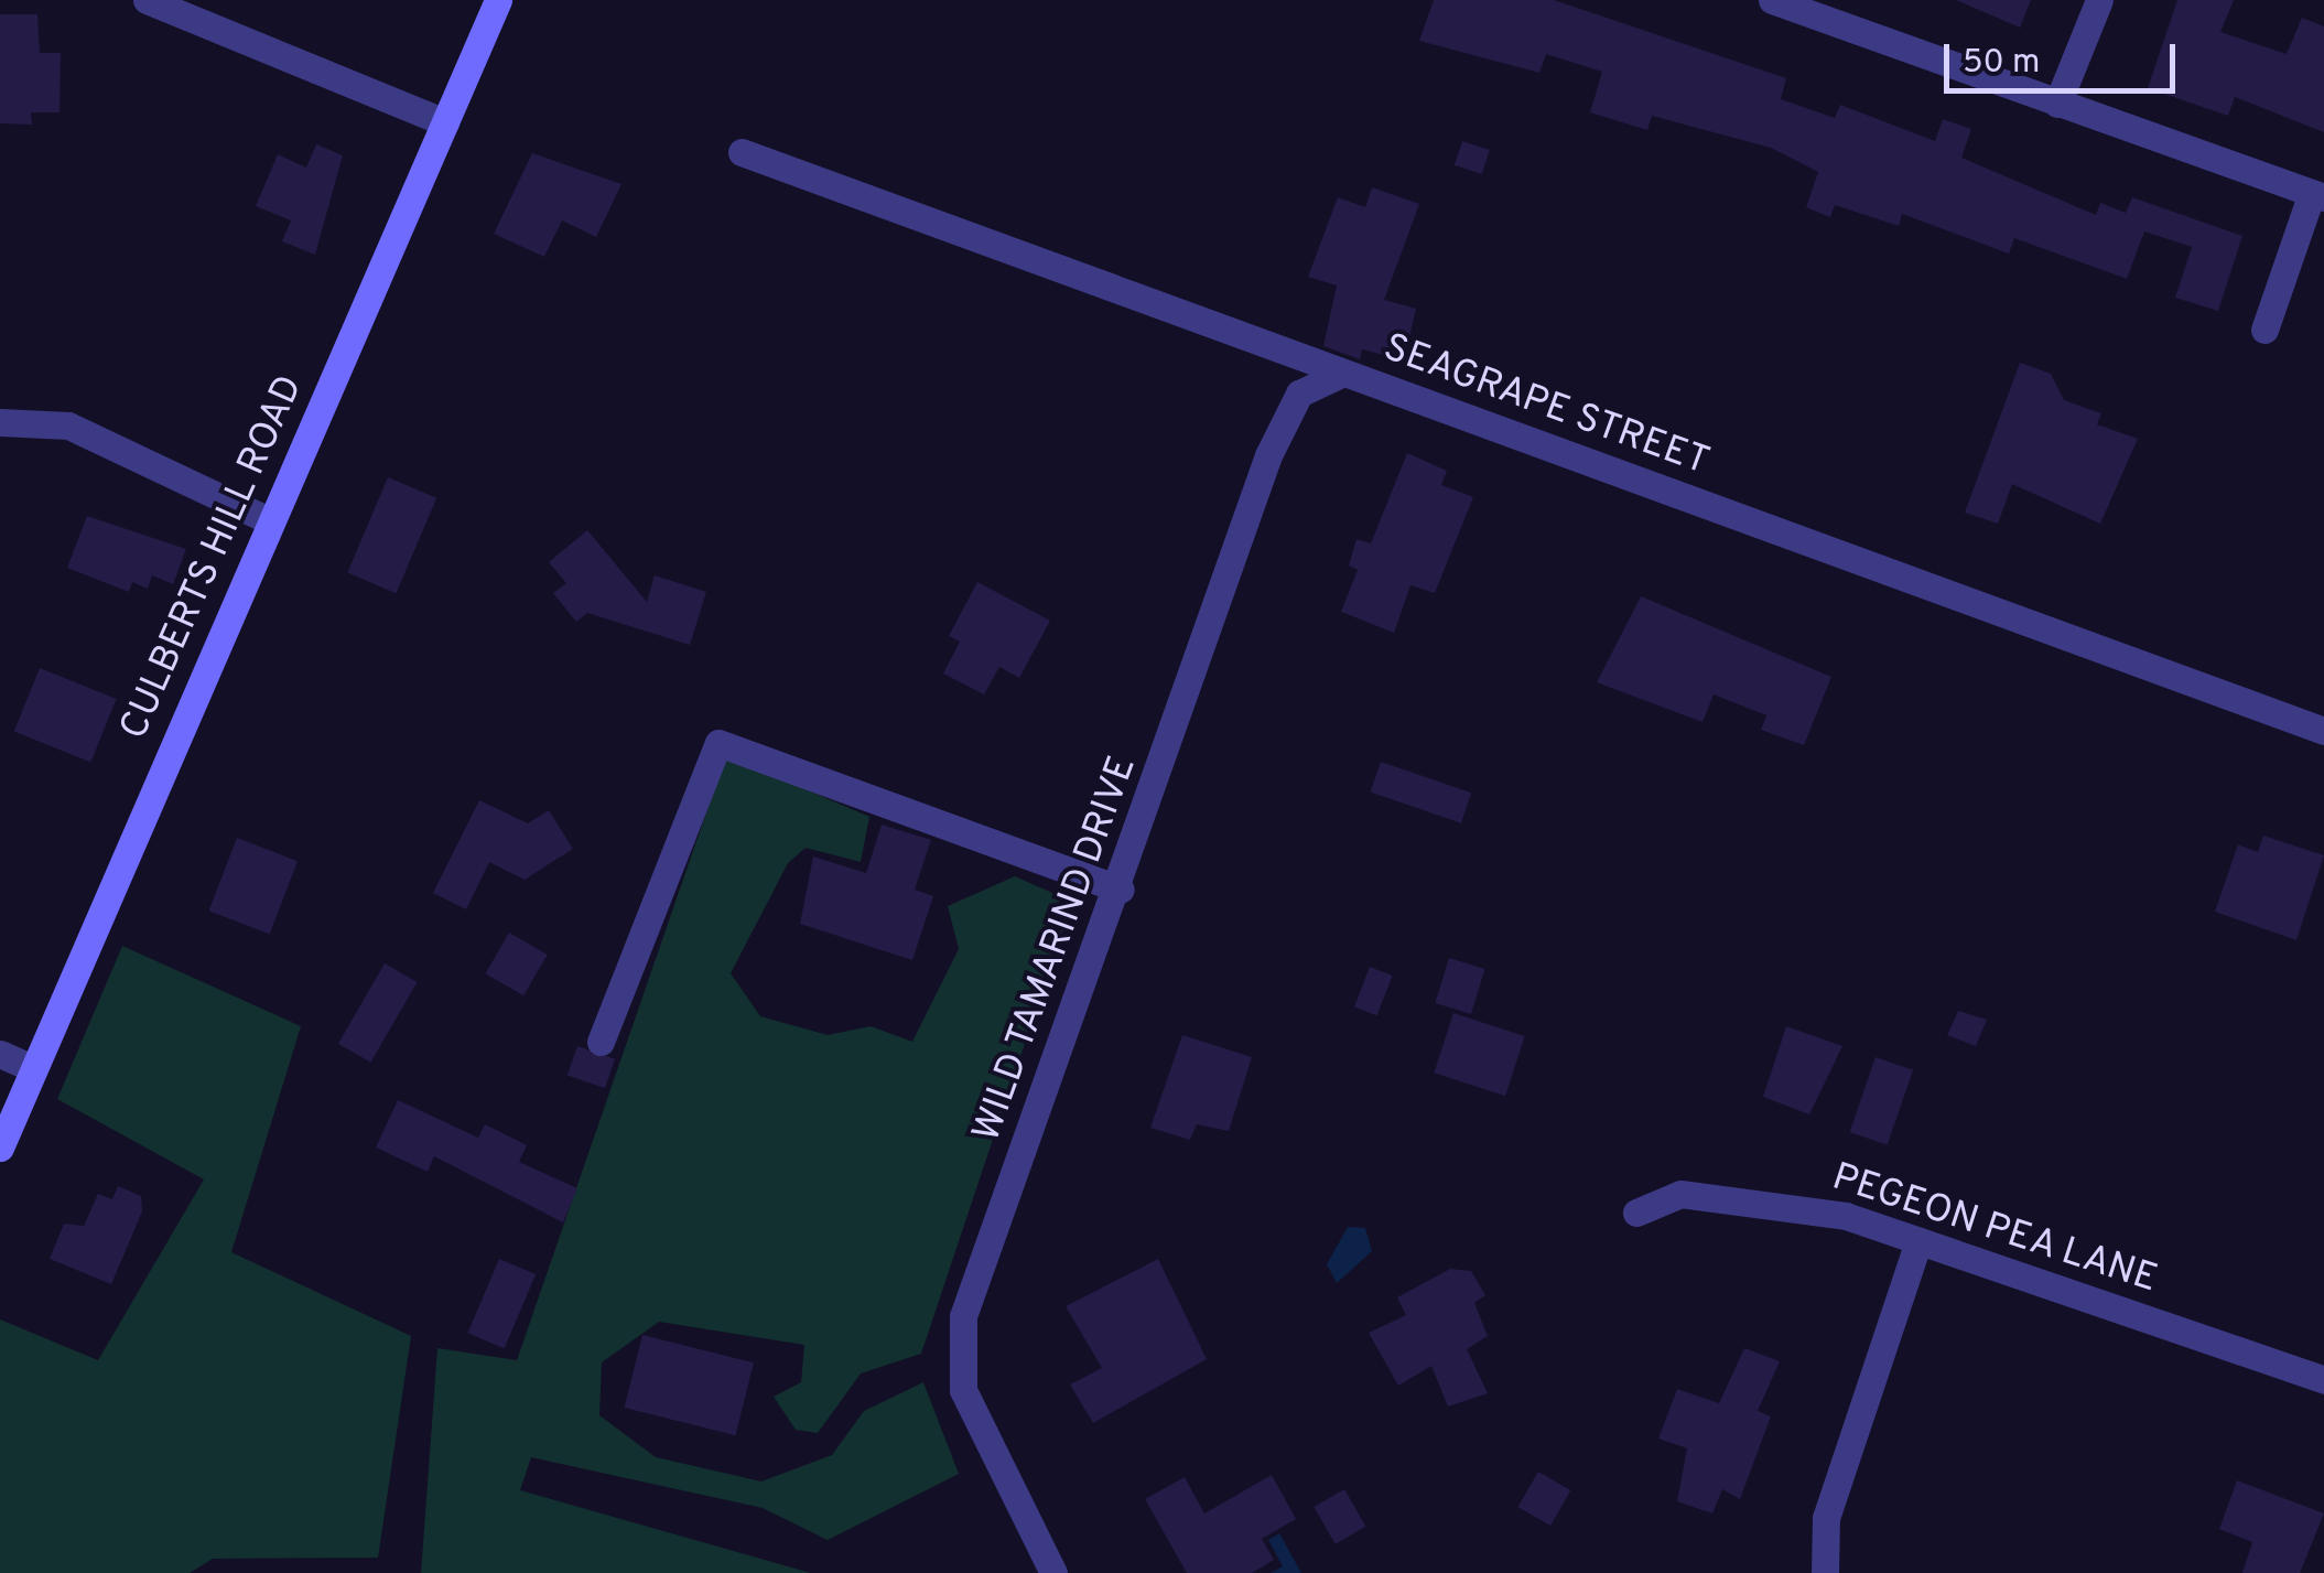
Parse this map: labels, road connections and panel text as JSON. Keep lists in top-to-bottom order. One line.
{"streets":{"street":["SEAGRAPE STREET","CULBERTS HILL ROAD","WILD TAMARIND DRIVE","PEGEON PEA LANE"]},"crossings":[["SEAGRAPE STREET","WILD TAMARIND DRIVE"]],"scale_bar":"50 m"}
